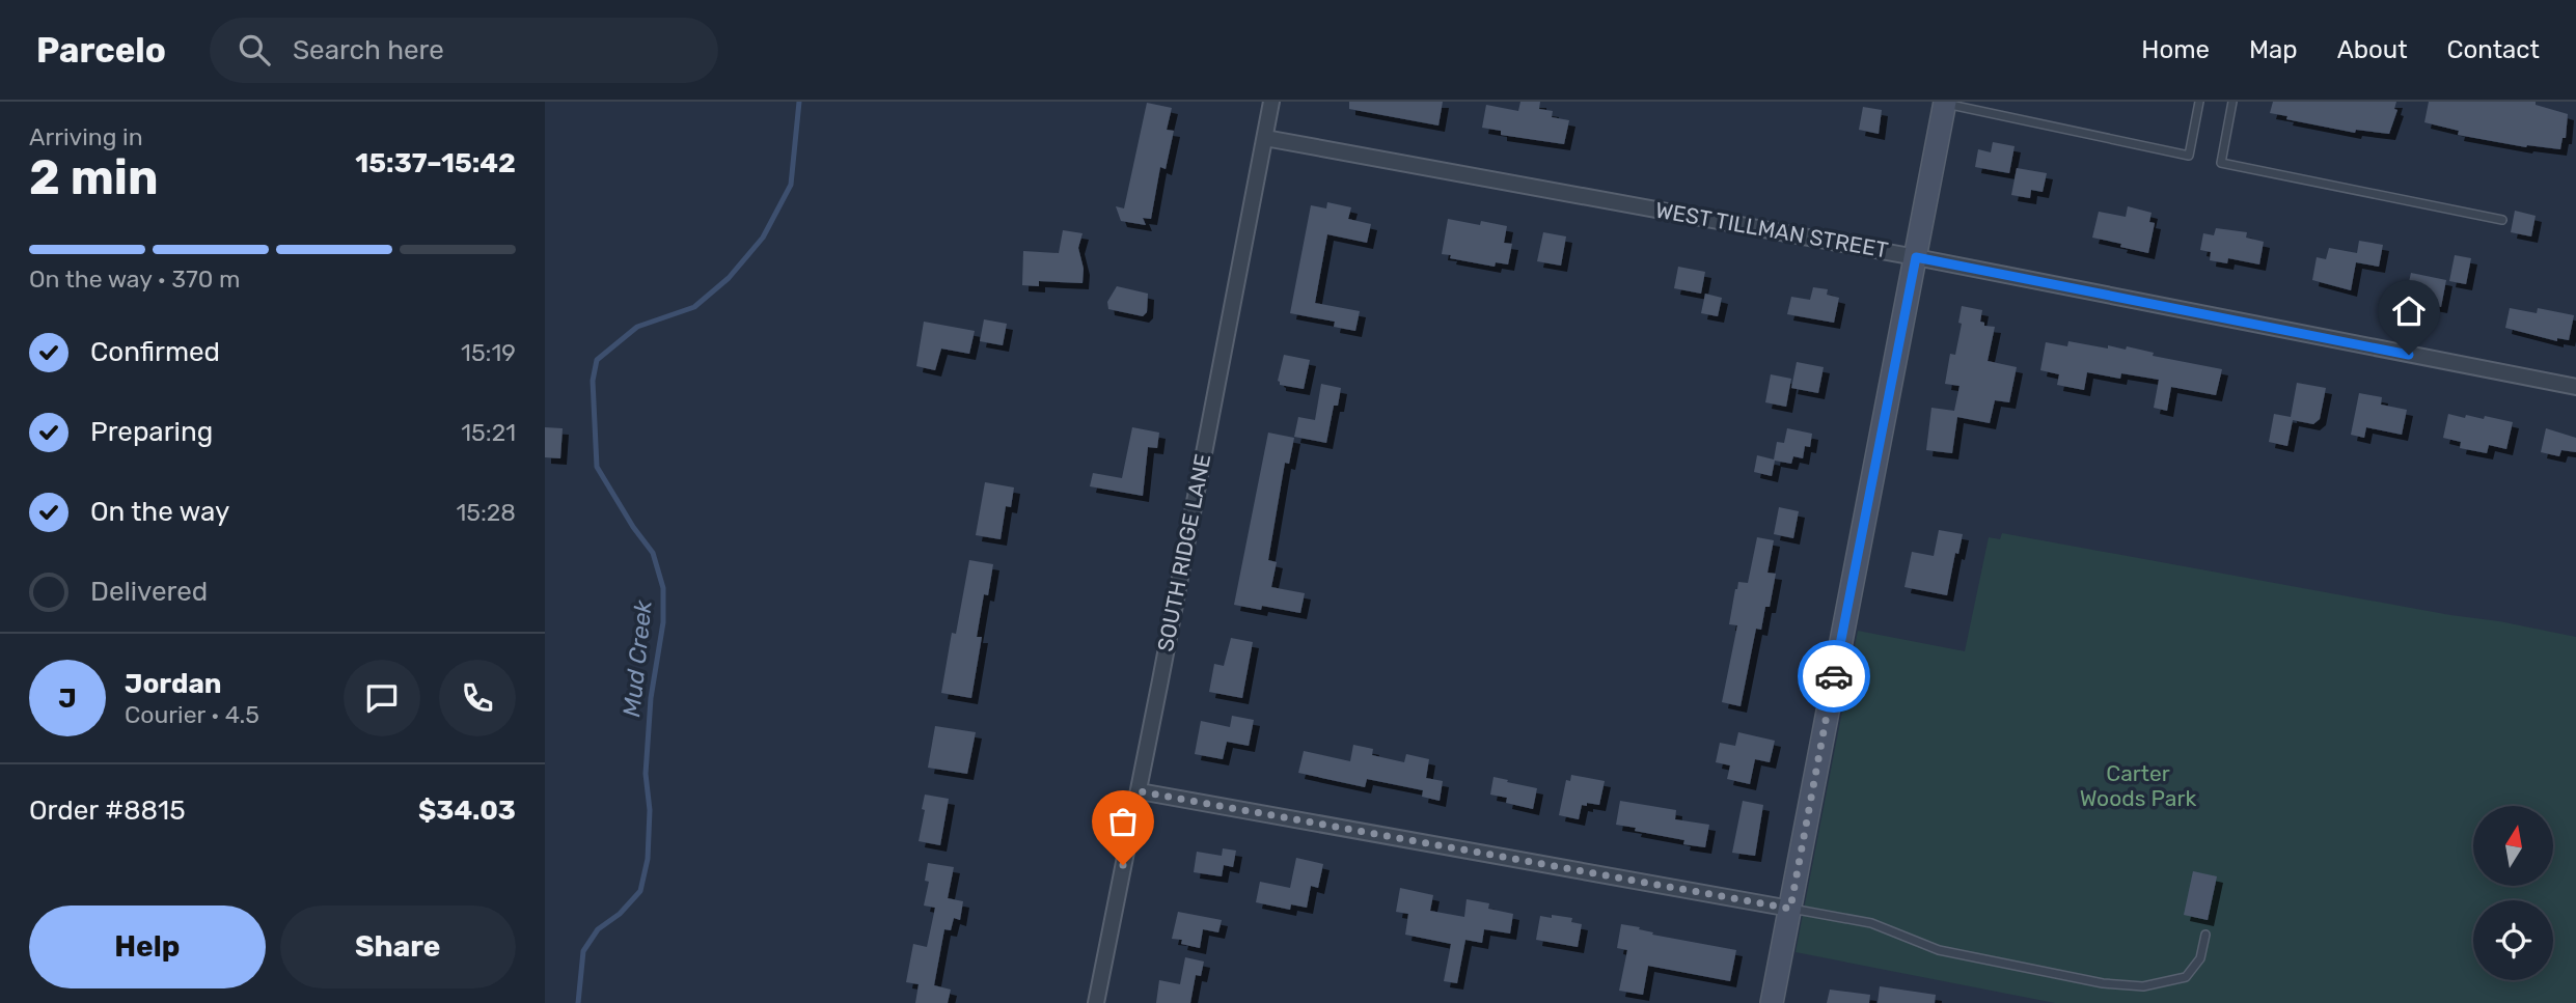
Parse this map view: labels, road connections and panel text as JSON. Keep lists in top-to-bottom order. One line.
{"streets":{"street":["WEST TILLMAN STREET","SOUTH RIDGE LANE"]},"crossings":[["WEST TILLMAN STREET","SOUTH RIDGE LANE"]],"water":["Mud Creek"],"parks":["Carter Woods Park"],"north":"top","page":{"header":"Parcelo","search":"Search here","nav":["Home","Map","About","Contact"],"heading":["2 min","Arriving in","15:37–15:42"],"panel":["Jordan","Courier · 4.5","Order #8815","$34.03"],"bar":"On the way · 370 m","list":[["Confirmed","15:19"],["Preparing","15:21"],["On the way","15:28"],"Delivered"],"round":"J","buttons":["Help","Share"]}}
